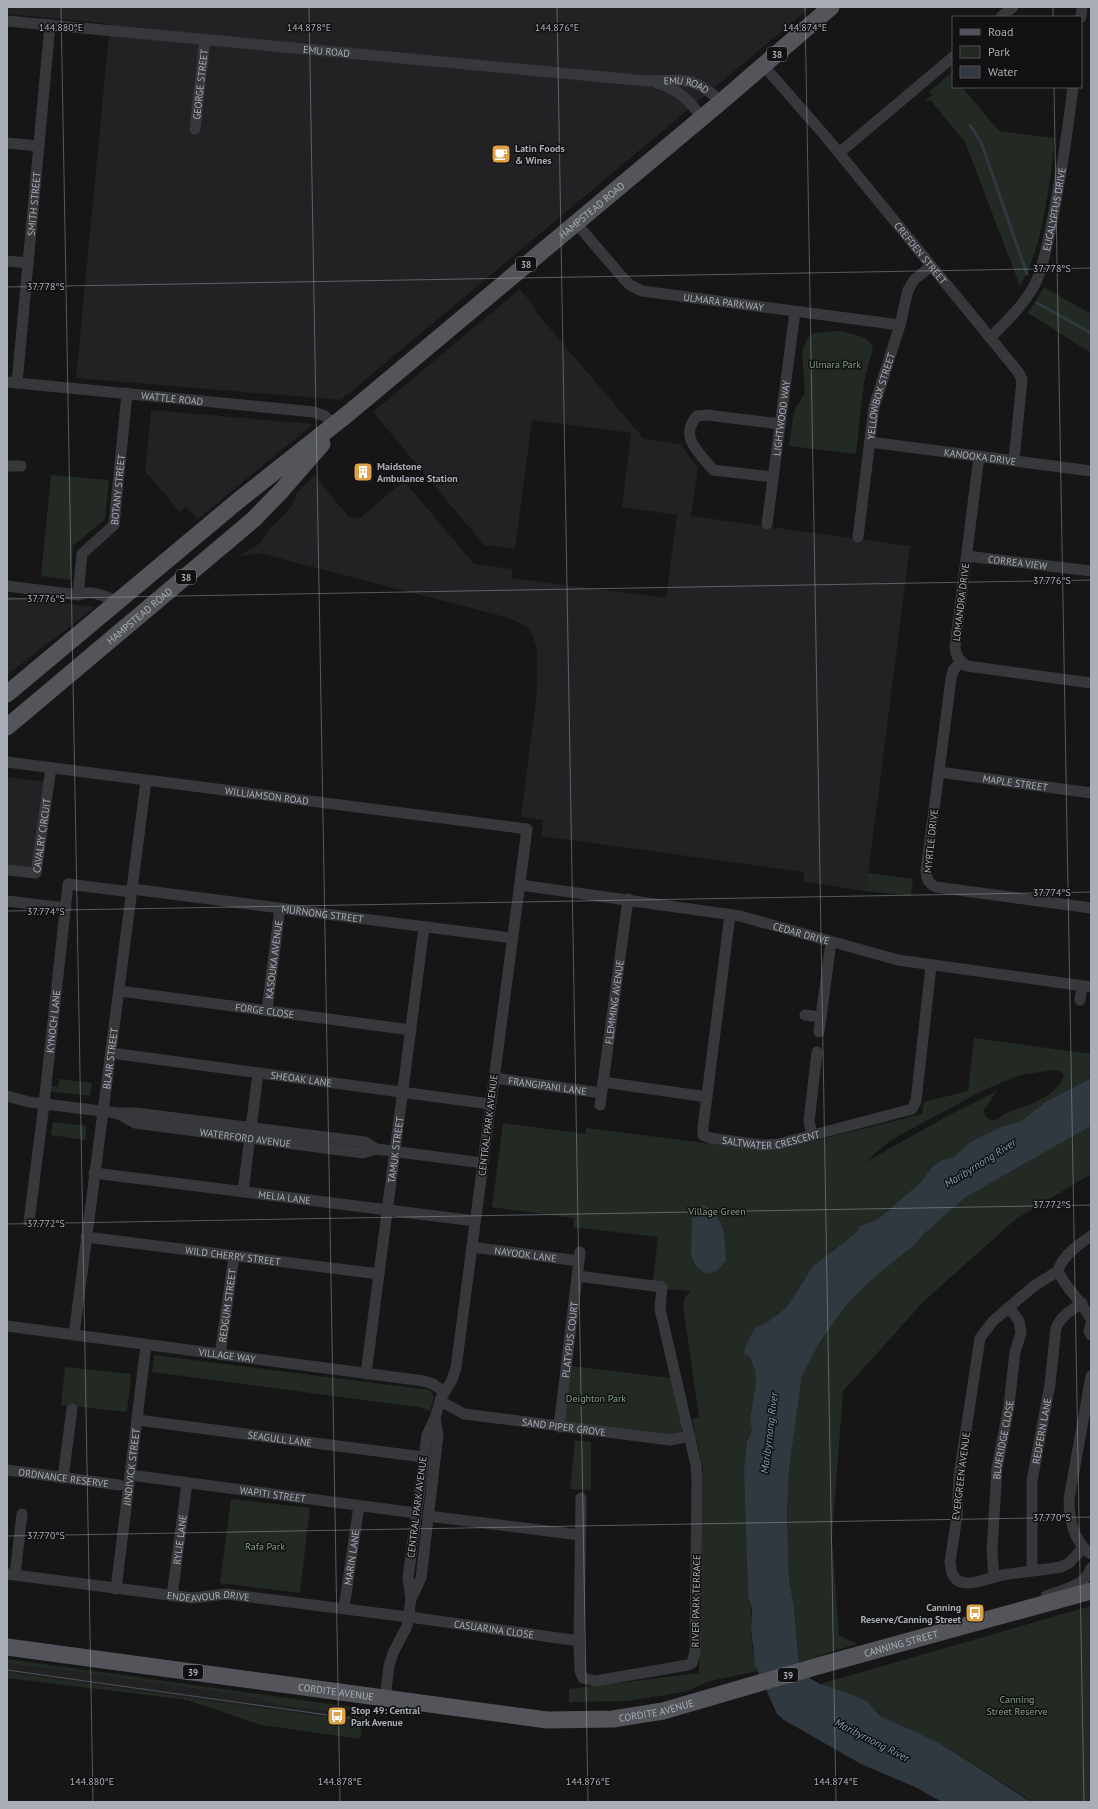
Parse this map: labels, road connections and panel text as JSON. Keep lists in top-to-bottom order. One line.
{"streets":{"main road":["38","HAMPSTEAD ROAD","CANNING STREET","39","CORDITE AVENUE"],"street":["EMU ROAD","GEORGE STREET","SMITH STREET","EUCALYPTUS DRIVE","CREFDEN STREET","ULMARA PARKWAY","YELLOWBOX STREET","WATTLE ROAD","LIGHTWOOD WAY","KANOOKA DRIVE","BOTANY STREET","CORREA VIEW","LOMANDRA DRIVE","MAPLE STREET","WILLIAMSON ROAD","CAVALRY CIRCUIT","MYRTLE DRIVE","MURNONG STREET","CEDAR DRIVE","KASOUKA AVENUE","FLEMMING AVENUE","FORGE CLOSE","KYNOCH LANE","BLAIR STREET","SHEOAK LANE","FRANGIPANI LANE","CENTRAL PARK AVENUE","SALTWATER CRESCENT","WATERFORD AVENUE","TAMUK STREET","MELIA LANE","NAYOOK LANE","WILD CHERRY STREET","REDGUM STREET","PLATYPUS COURT","VILLAGE WAY","SAND PIPER GROVE","REDFERN LANE","SEAGULL LANE","BLUERIDGE CLOSE","JINDIVICK STREET","EVERGREEN AVENUE","ORDNANCE RESERVE","WAPITI STREET","RYLIE LANE","MARIN LANE","ENDEAVOUR DRIVE","RIVER PARK TERRACE","CASUARINA CLOSE"]},"crossings":[["EMU ROAD","GEORGE STREET"],["EMU ROAD","SMITH STREET"],["EMU ROAD","HAMPSTEAD ROAD"],["SMITH STREET","WATTLE ROAD"],["EUCALYPTUS DRIVE","CREFDEN STREET"],["HAMPSTEAD ROAD","CREFDEN STREET"],["HAMPSTEAD ROAD","ULMARA PARKWAY"],["HAMPSTEAD ROAD","WATTLE ROAD"],["CREFDEN STREET","YELLOWBOX STREET"],["CREFDEN STREET","KANOOKA DRIVE"],["ULMARA PARKWAY","YELLOWBOX STREET"],["ULMARA PARKWAY","LIGHTWOOD WAY"],["YELLOWBOX STREET","KANOOKA DRIVE"],["WATTLE ROAD","BOTANY STREET"],["KANOOKA DRIVE","LOMANDRA DRIVE"],["CORREA VIEW","LOMANDRA DRIVE"],["LOMANDRA DRIVE","MYRTLE DRIVE"],["MAPLE STREET","MYRTLE DRIVE"],["WILLIAMSON ROAD","CAVALRY CIRCUIT"],["WILLIAMSON ROAD","BLAIR STREET"],["WILLIAMSON ROAD","CENTRAL PARK AVENUE"],["MURNONG STREET","KASOUKA AVENUE"],["MURNONG STREET","KYNOCH LANE"],["MURNONG STREET","BLAIR STREET"],["MURNONG STREET","CENTRAL PARK AVENUE"],["MURNONG STREET","TAMUK STREET"],["CEDAR DRIVE","FLEMMING AVENUE"],["CEDAR DRIVE","CENTRAL PARK AVENUE"],["CEDAR DRIVE","SALTWATER CRESCENT"],["KASOUKA AVENUE","FORGE CLOSE"],["FLEMMING AVENUE","FRANGIPANI LANE"],["FORGE CLOSE","BLAIR STREET"],["FORGE CLOSE","TAMUK STREET"],["KYNOCH LANE","BLAIR STREET"],["KYNOCH LANE","WATERFORD AVENUE"],["BLAIR STREET","SHEOAK LANE"],["BLAIR STREET","WATERFORD AVENUE"],["BLAIR STREET","MELIA LANE"],["BLAIR STREET","WILD CHERRY STREET"],["BLAIR STREET","VILLAGE WAY"],["SHEOAK LANE","CENTRAL PARK AVENUE"],["SHEOAK LANE","TAMUK STREET"],["FRANGIPANI LANE","CENTRAL PARK AVENUE"],["FRANGIPANI LANE","SALTWATER CRESCENT"],["CENTRAL PARK AVENUE","WATERFORD AVENUE"],["CENTRAL PARK AVENUE","MELIA LANE"],["CENTRAL PARK AVENUE","NAYOOK LANE"],["CENTRAL PARK AVENUE","VILLAGE WAY"],["CENTRAL PARK AVENUE","SAND PIPER GROVE"],["CENTRAL PARK AVENUE","SEAGULL LANE"],["CENTRAL PARK AVENUE","WAPITI STREET"],["CENTRAL PARK AVENUE","ENDEAVOUR DRIVE"],["CENTRAL PARK AVENUE","CASUARINA CLOSE"],["CENTRAL PARK AVENUE","CORDITE AVENUE"],["WATERFORD AVENUE","TAMUK STREET"],["TAMUK STREET","MELIA LANE"],["TAMUK STREET","WILD CHERRY STREET"],["TAMUK STREET","VILLAGE WAY"],["NAYOOK LANE","PLATYPUS COURT"],["WILD CHERRY STREET","REDGUM STREET"],["REDGUM STREET","VILLAGE WAY"],["PLATYPUS COURT","SAND PIPER GROVE"],["PLATYPUS COURT","RIVER PARK TERRACE"],["VILLAGE WAY","SAND PIPER GROVE"],["VILLAGE WAY","JINDIVICK STREET"],["SAND PIPER GROVE","RIVER PARK TERRACE"],["REDFERN LANE","EVERGREEN AVENUE"],["SEAGULL LANE","JINDIVICK STREET"],["BLUERIDGE CLOSE","EVERGREEN AVENUE"],["JINDIVICK STREET","WAPITI STREET"],["JINDIVICK STREET","ENDEAVOUR DRIVE"],["WAPITI STREET","RYLIE LANE"],["WAPITI STREET","MARIN LANE"],["RYLIE LANE","ENDEAVOUR DRIVE"],["MARIN LANE","ENDEAVOUR DRIVE"],["ENDEAVOUR DRIVE","CASUARINA CLOSE"],["RIVER PARK TERRACE","CASUARINA CLOSE"],["CANNING STREET","CORDITE AVENUE"]],"water":["Maribyrnong River"],"parks":["Ulmara Park","Village Green","Deighton Park","Rafa Park","Canning Street Reserve"],"places":{"cafe":["Latin Foods & Wines"],"building":["Maidstone Ambulance Station"],"bus stop":["Canning Reserve/Canning Street","Stop 49: Central Park Avenue"]},"legend":["Road","Park","Water"],"coordinates":["144.880°E","144.878°E","144.876°E","144.874°E","37.778°S","37.776°S","37.774°S","37.772°S","37.770°S"]}
